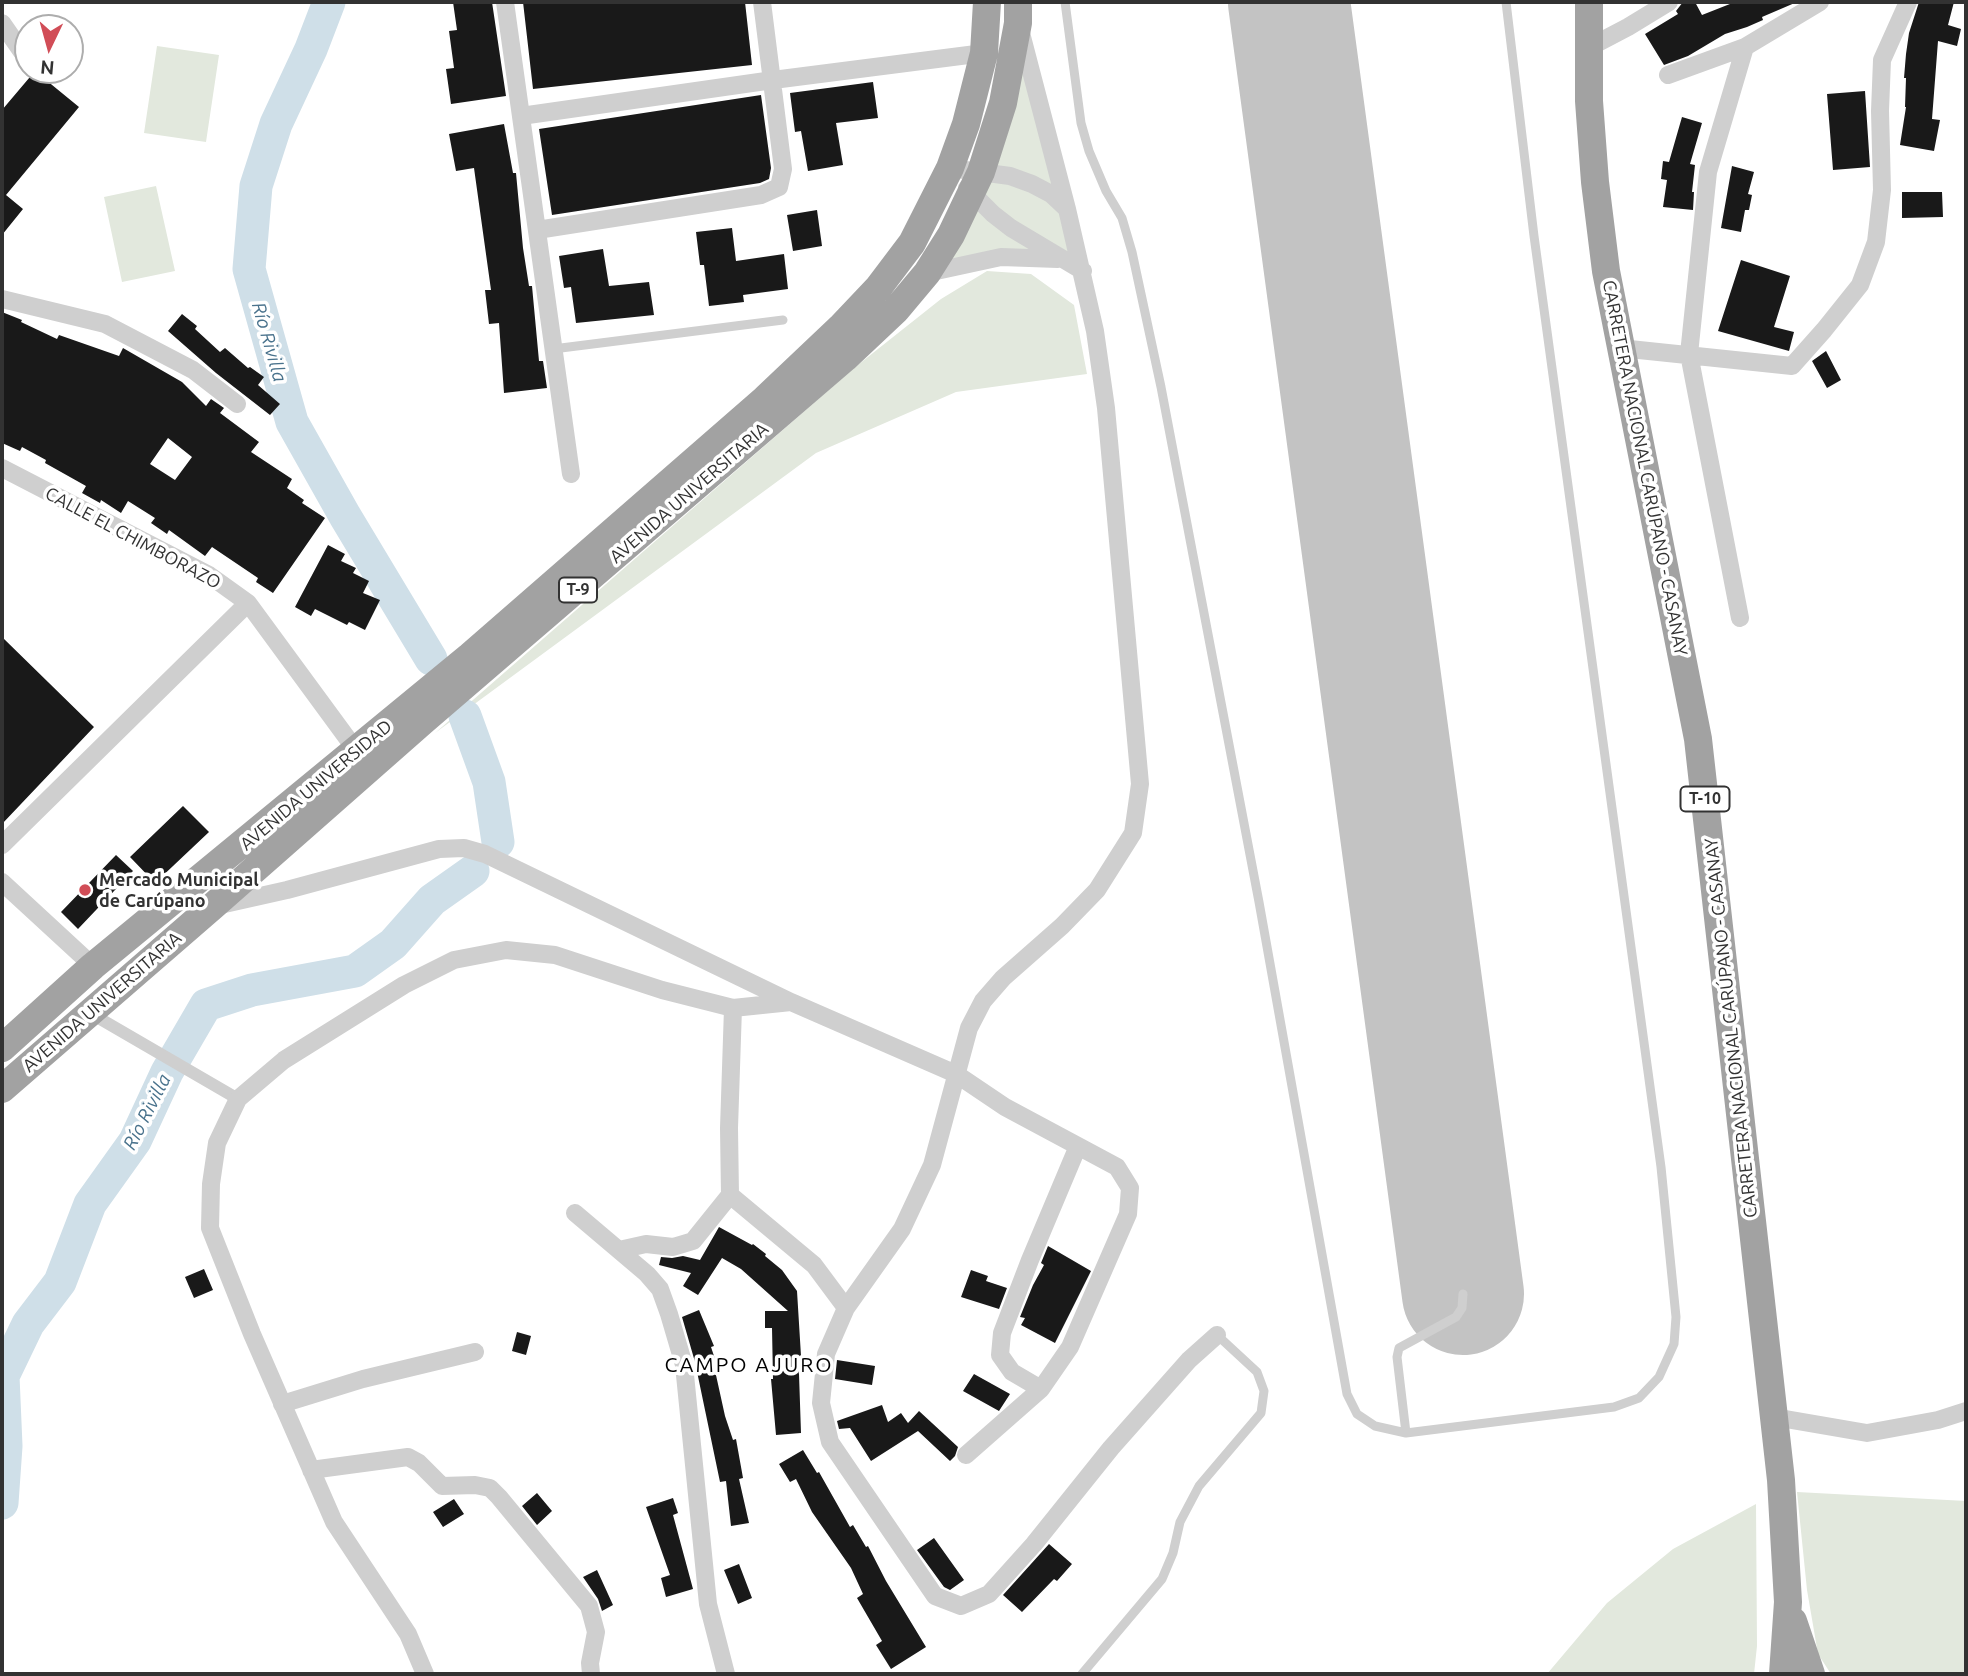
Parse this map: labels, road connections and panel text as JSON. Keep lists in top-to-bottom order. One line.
{"streets":{"highway":["CARRETERA NACIONAL CARÚPANO - CASANAY","AVENIDA UNIVERSITARIA","T-9","AVENIDA UNIVERSIDAD","T-10"],"street":["CALLE EL CHIMBORAZO"]},"crossings":[["AVENIDA UNIVERSITARIA","CALLE EL CHIMBORAZO"],["AVENIDA UNIVERSITARIA","AVENIDA UNIVERSIDAD"],["CALLE EL CHIMBORAZO","AVENIDA UNIVERSIDAD"]],"districts":["CAMPO AJURO"],"water":["Río Rivilla"],"places":["Mercado Municipal de Carúpano"],"north":"bottom"}
